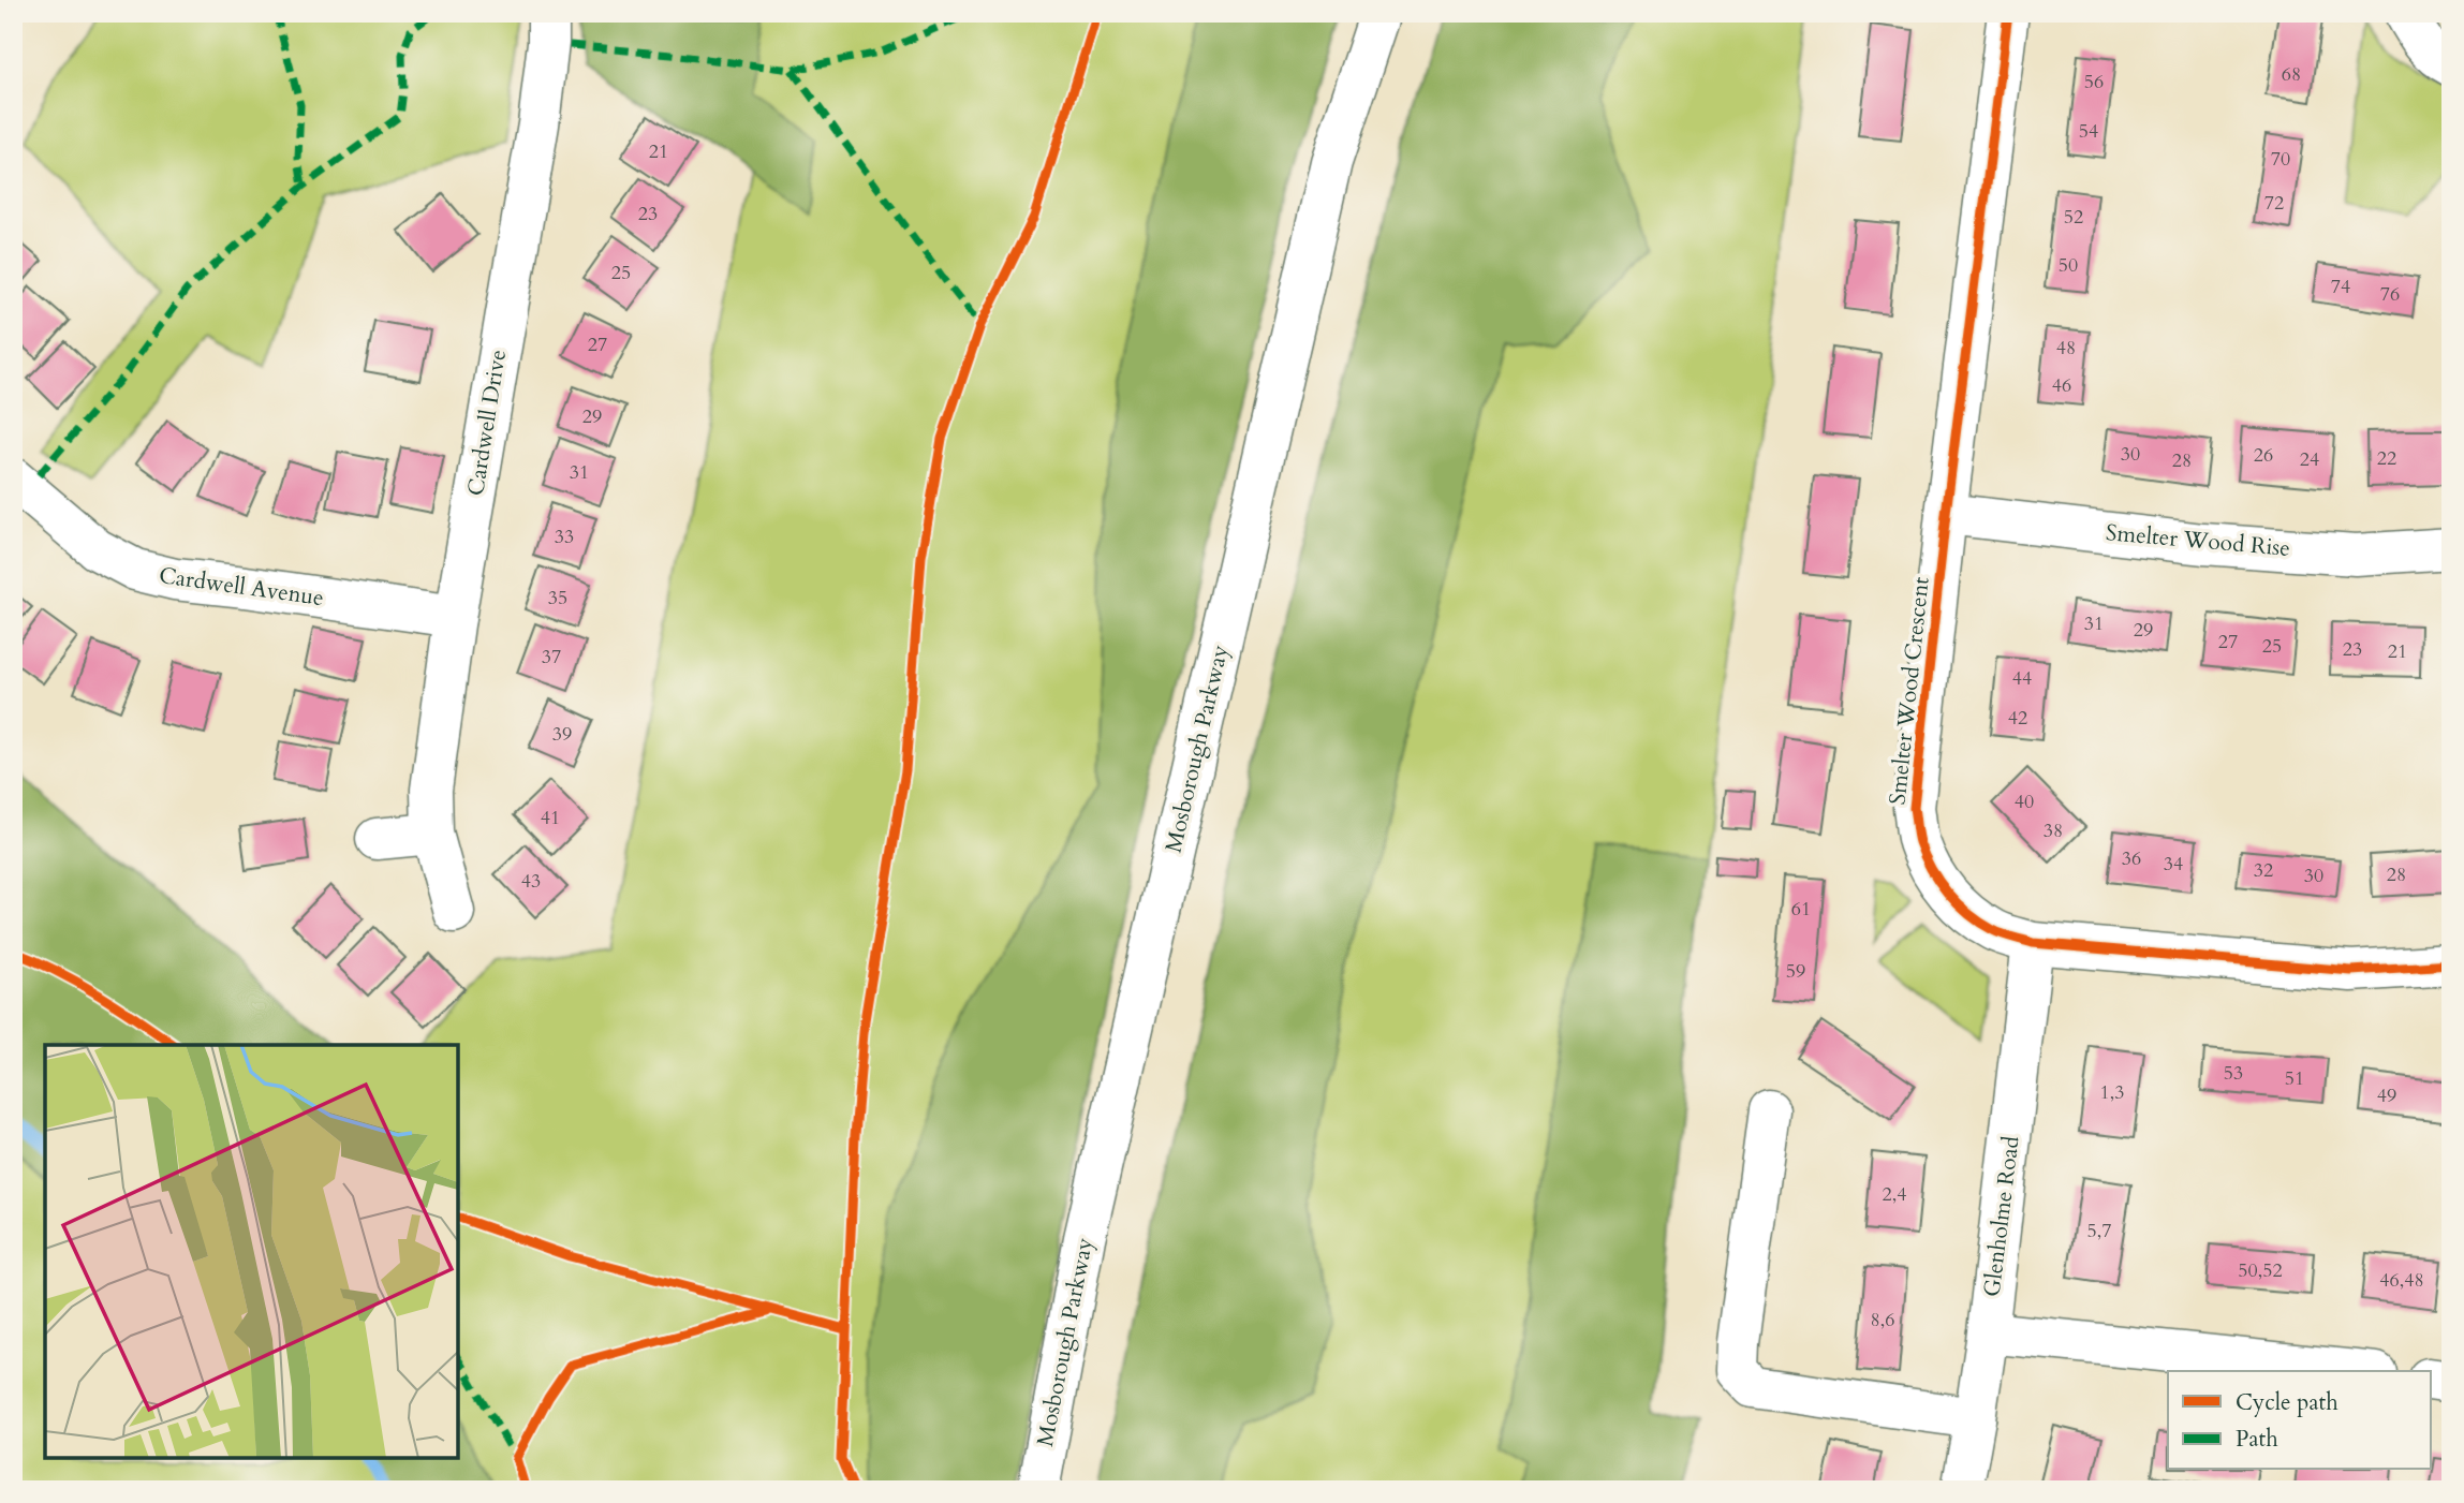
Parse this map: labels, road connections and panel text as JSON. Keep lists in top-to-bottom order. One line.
{"streets":{"main road":["Cardwell Drive","Smelter Wood Rise","Cardwell Avenue","Smelter Wood Crescent","Mosborough Parkway","Glenholme Road"]},"crossings":[["Cardwell Drive","Cardwell Avenue"],["Smelter Wood Rise","Smelter Wood Crescent"],["Smelter Wood Crescent","Glenholme Road"]],"house_numbers":["68","56","54","21","70","72","23","52","50","25","74","76","27","48","46","29","30","26","22","24","28","31","33","35","31","29","27","25","23","21","37","44","42","39","40","41","38","36","34","32","28","30","43","61","59","53","51","1,3","49","2,4","5,7","50,52","46,48","8,6"],"legend":["Cycle path","Path"]}
